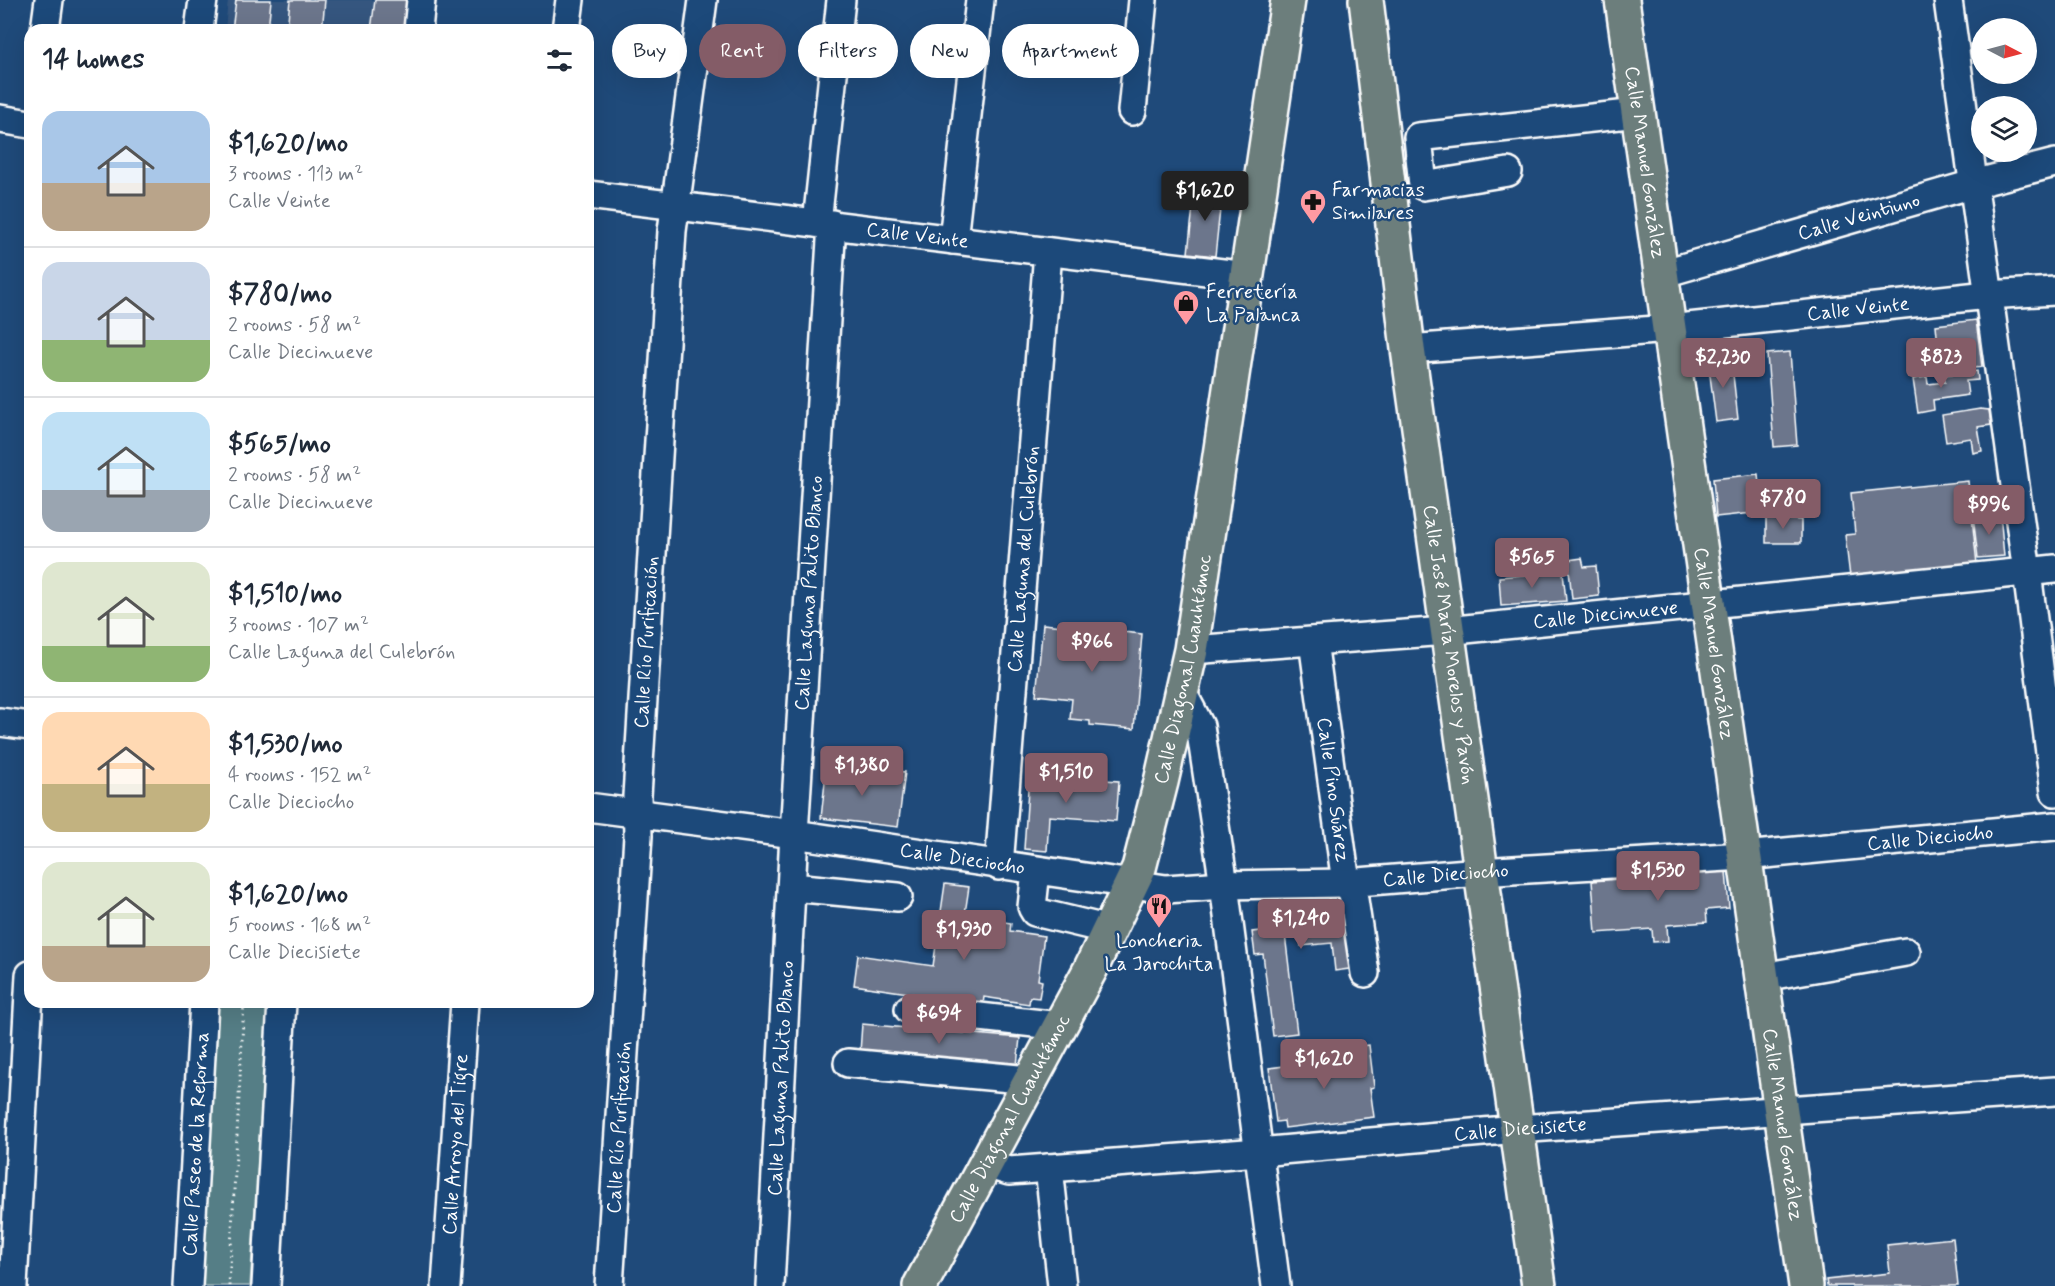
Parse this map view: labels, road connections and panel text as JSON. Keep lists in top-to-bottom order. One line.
{"streets":{"main road":["Calle Manuel González","Calle José María Morelos y Pavón","Calle Diagonal Cuauhtémoc"],"street":["Calle Veintiuno","Calle Veinte","Calle Laguna del Culebrón","Calle Laguna Palito Blanco","Calle Diecinueve","Calle Río Purificación","Calle Pino Suárez","Calle Dieciocho","Calle Diecisiete","Calle Paseo de la Reforma","Calle Arroyo del Tigre"]},"crossings":[["Calle Manuel González","Calle Veintiuno"],["Calle Manuel González","Calle Veinte"],["Calle Manuel González","Calle Diecinueve"],["Calle Manuel González","Calle Dieciocho"],["Calle Manuel González","Calle Diecisiete"],["Calle Veinte","Calle Laguna del Culebrón"],["Calle Veinte","Calle Laguna Palito Blanco"],["Calle Veinte","Calle Río Purificación"],["Calle Veinte","Calle José María Morelos y Pavón"],["Calle Veinte","Calle Diagonal Cuauhtémoc"],["Calle Laguna del Culebrón","Calle Dieciocho"],["Calle Laguna Palito Blanco","Calle Dieciocho"],["Calle Diecinueve","Calle José María Morelos y Pavón"],["Calle Diecinueve","Calle Diagonal Cuauhtémoc"],["Calle Diecinueve","Calle Pino Suárez"],["Calle Río Purificación","Calle Dieciocho"],["Calle José María Morelos y Pavón","Calle Dieciocho"],["Calle José María Morelos y Pavón","Calle Diecisiete"],["Calle Diagonal Cuauhtémoc","Calle Dieciocho"],["Calle Diagonal Cuauhtémoc","Calle Diecisiete"],["Calle Pino Suárez","Calle Dieciocho"]],"places":{"pharmacy":["Farmacias Similares"],"shop":["Ferretería La Palanca"],"restaurant":["Loncheria La Jarochita"]},"north":"right","page":{"chip":["Buy","Rent","Filters","New","Apartment"],"heading":"14 homes","list":[{"name":"$1,620/mo","note":"3 rooms · 113 m² · Calle Veinte"},{"name":"$780/mo","note":"2 rooms · 58 m² · Calle Diecinueve"},{"name":"$565/mo","note":"2 rooms · 58 m² · Calle Diecinueve"},{"name":"$1,510/mo","note":"3 rooms · 107 m² · Calle Laguna del Culebrón"},{"name":"$1,530/mo","note":"4 rooms · 152 m² · Calle Dieciocho"},{"name":"$1,620/mo","note":"5 rooms · 168 m² · Calle Diecisiete"}],"price":["$1,620","$2,230","$823","$780","$996","$565","$966","$1,380","$1,510","$1,530","$1,240","$1,930","$694","$1,620"]}}
